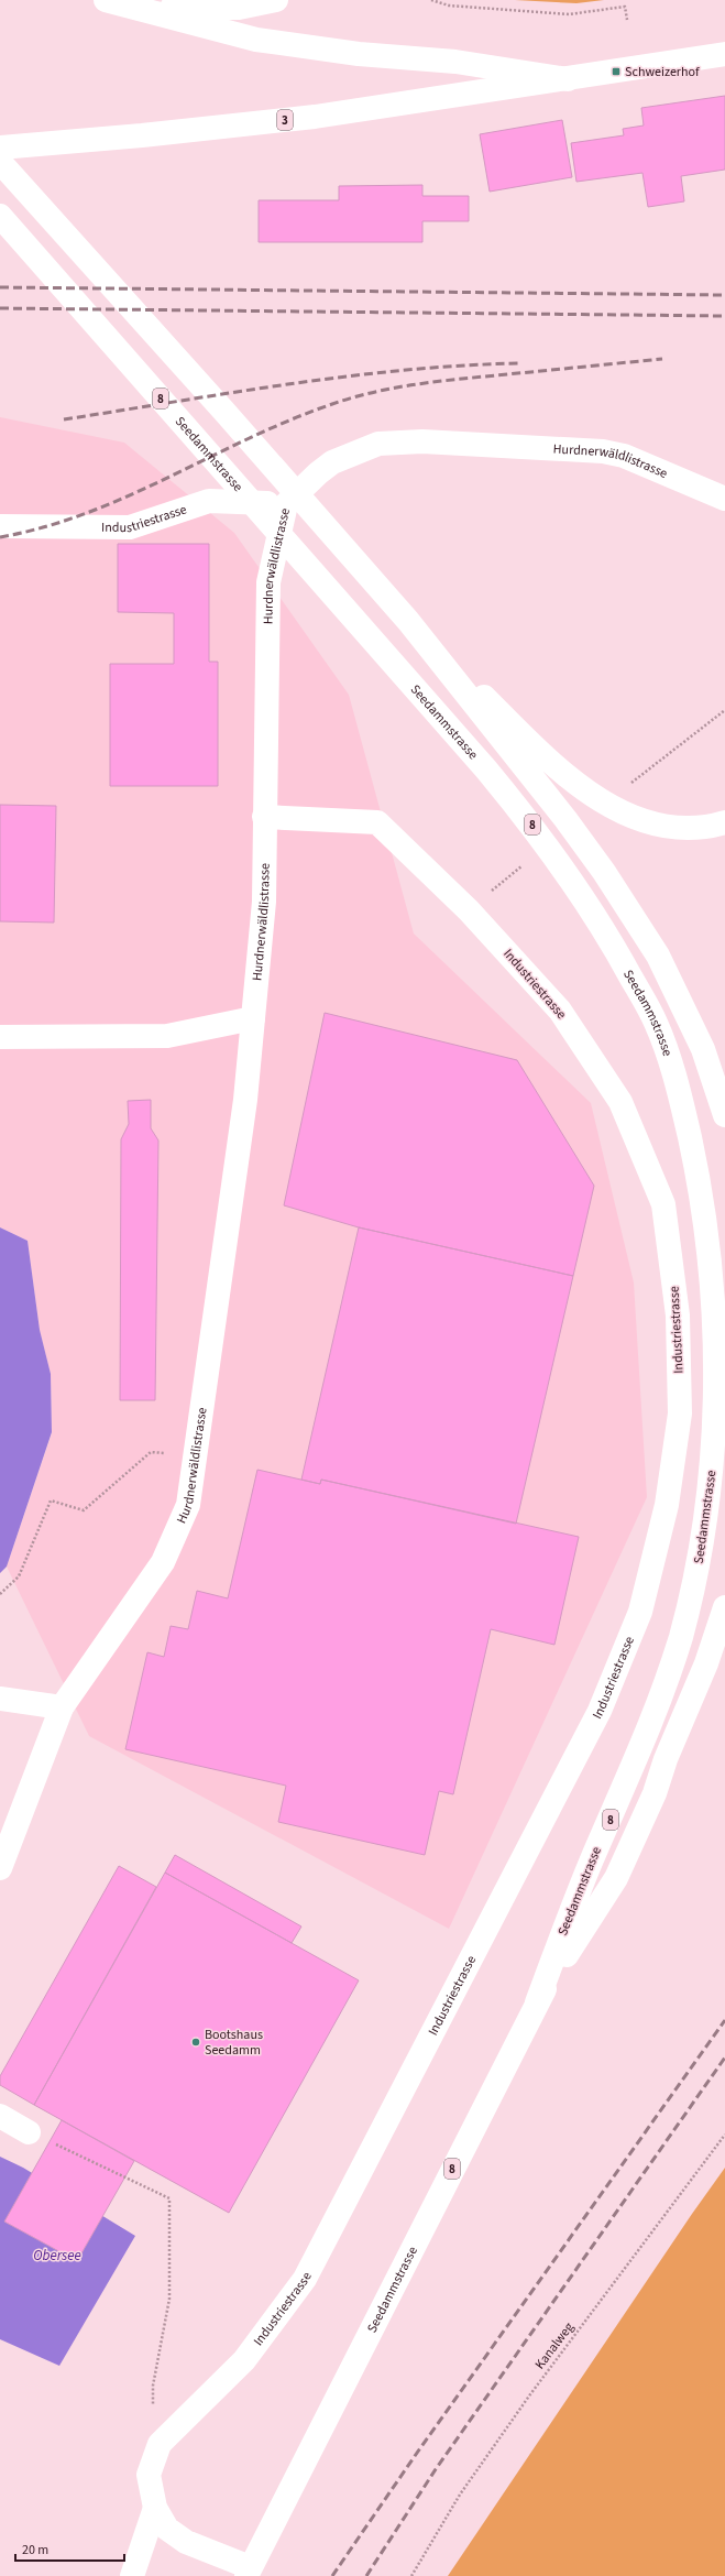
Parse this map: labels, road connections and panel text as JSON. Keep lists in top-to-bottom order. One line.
{"streets":{"main road":["3","8","Seedammstrasse","Hurdnerwäldlistrasse","Industriestrasse"],"path":["Kanalweg"]},"crossings":[["Seedammstrasse","Industriestrasse"],["Hurdnerwäldlistrasse","Industriestrasse"]],"water":["Obersee"],"places":{"transit":["Schweizerhof"],"other":["Bootshaus Seedamm"]},"scale_bar":"20 m"}
